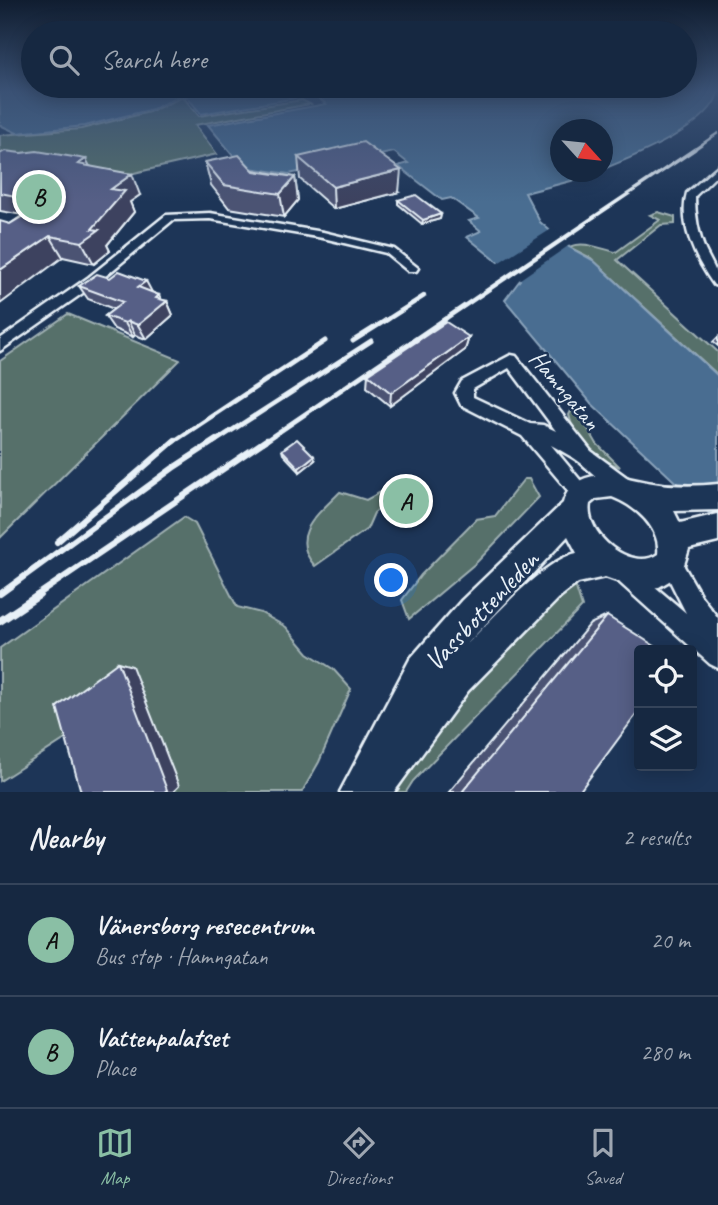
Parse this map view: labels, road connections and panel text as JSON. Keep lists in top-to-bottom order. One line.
{"streets":{"main road":["Vassbottenleden"],"street":["Hamngatan"]},"crossings":[["Hamngatan","Vassbottenleden"]],"north":"bottom right","page":{"search":"Search here","pins":["B","A"],"heading":["Nearby","2 results"],"list":[{"mark":"A","name":"Vänersborg resecentrum","note":"Bus stop · Hamngatan","value":"20 m"},{"mark":"B","name":"Vattenpalatset","note":"Place","value":"280 m"}],"nav":["Map","Directions","Saved"]}}
